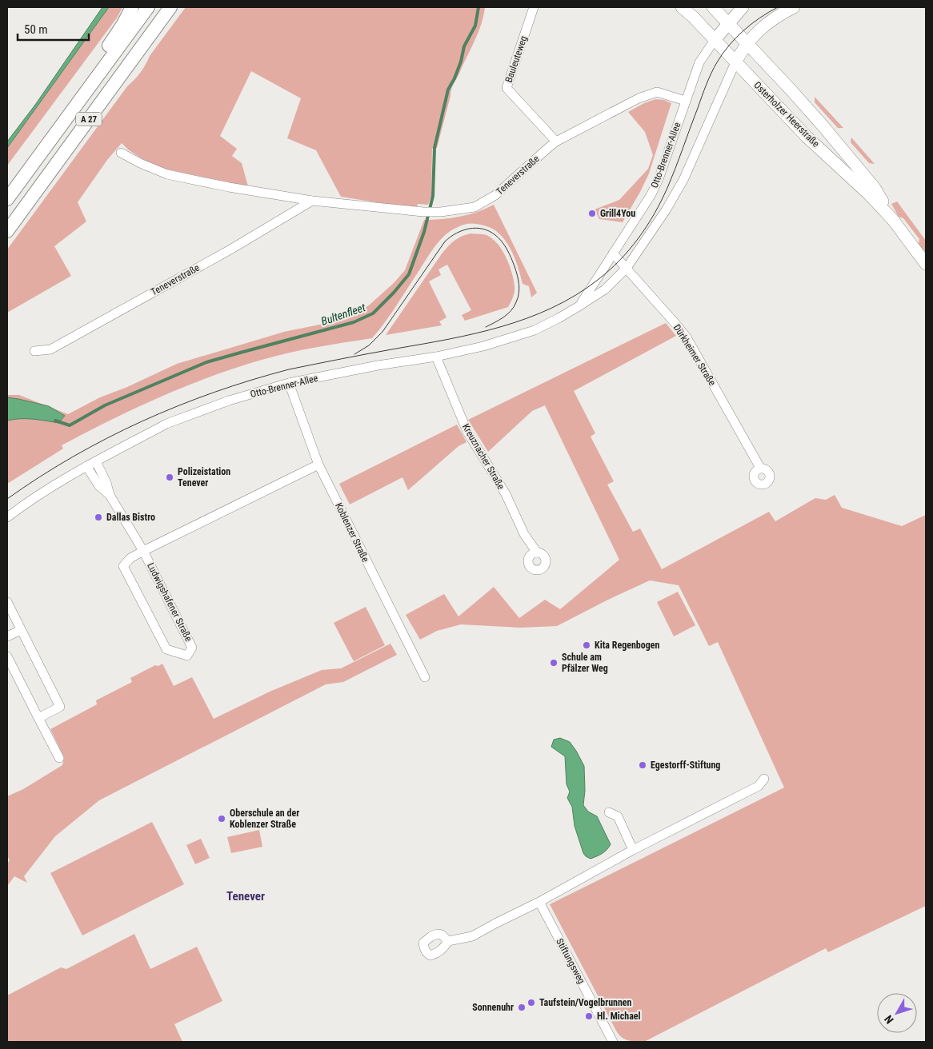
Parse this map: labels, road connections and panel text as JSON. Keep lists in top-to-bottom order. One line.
{"streets":{"highway":["A 27"],"main road":["Osterholzer Heerstraße"],"street":["Bauleuteweg","Otto-Brenner-Allee","Teneverstraße","Dürkheimer Straße","Kreuznacher Straße","Koblenzer Straße","Ludwigshafener Straße","Stiftungsweg"]},"crossings":[["Bauleuteweg","Teneverstraße"],["Osterholzer Heerstraße","Otto-Brenner-Allee"],["Otto-Brenner-Allee","Teneverstraße"],["Otto-Brenner-Allee","Dürkheimer Straße"],["Otto-Brenner-Allee","Kreuznacher Straße"],["Otto-Brenner-Allee","Koblenzer Straße"],["Otto-Brenner-Allee","Ludwigshafener Straße"]],"districts":["Tenever"],"water":["Bultenfleet"],"places":["Grill4You","Polizeistation Tenever","Dallas Bistro","Kita Regenbogen","Schule am Pfälzer Weg","Egestorff-Stiftung","Oberschule an der Koblenzer Straße","Taufstein/Vogelbrunnen","Sonnenuhr","Hl. Michael"],"scale_bar":"50 m","north":"bottom left"}
